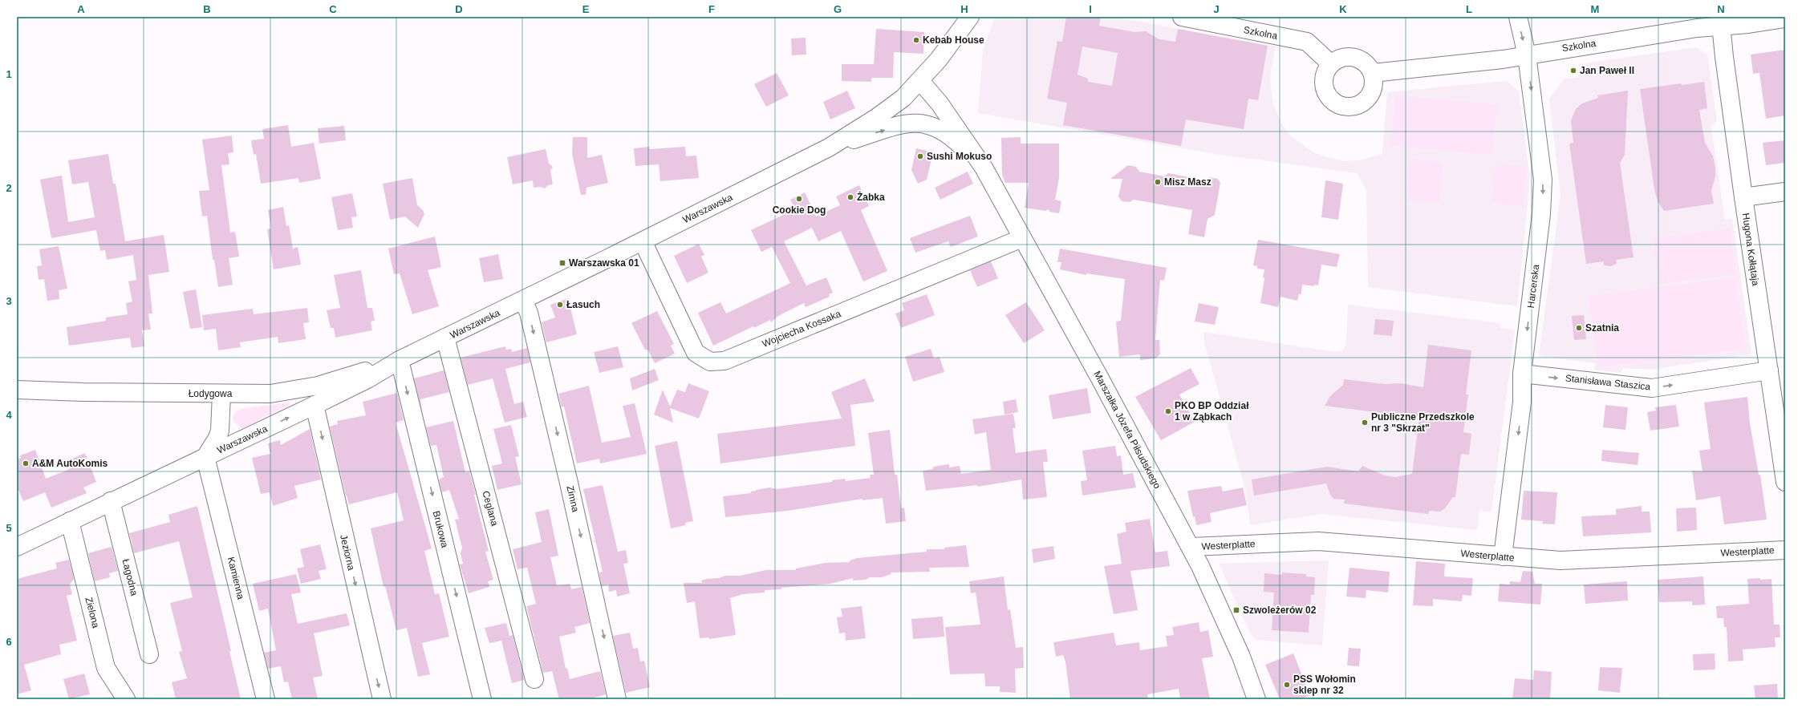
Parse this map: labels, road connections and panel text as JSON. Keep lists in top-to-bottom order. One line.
{"streets":{"street":["Szkolna","Warszawska","Hugona Kołłątaja","Harcerska","Wojciecha Kossaka","Stanisława Staszica","Łodygowa","Marszałka Józefa Piłsudskiego","Zimna","Ceglana","Brukowa","Westerplatte","Jeziorna","Łagodna","Kamienna","Zielona"]},"crossings":[["Szkolna","Hugona Kołłątaja"],["Szkolna","Harcerska"],["Warszawska","Wojciecha Kossaka"],["Warszawska","Łodygowa"],["Warszawska","Marszałka Józefa Piłsudskiego"],["Warszawska","Zimna"],["Warszawska","Ceglana"],["Warszawska","Brukowa"],["Warszawska","Jeziorna"],["Warszawska","Łagodna"],["Warszawska","Kamienna"],["Warszawska","Zielona"],["Hugona Kołłątaja","Stanisława Staszica"],["Harcerska","Stanisława Staszica"],["Harcerska","Westerplatte"],["Wojciecha Kossaka","Marszałka Józefa Piłsudskiego"],["Łodygowa","Brukowa"],["Marszałka Józefa Piłsudskiego","Westerplatte"]],"one_way":["Harcerska","Stanisława Staszica","Zimna","Brukowa","Jeziorna"],"places":{"other":["Kebab House","Jan Paweł II","Sushi Mokuso","Misz Masz","Żabka","Cookie Dog","Łasuch","Szatnia","PKO BP Oddział 1 w Ząbkach","Publiczne Przedszkole nr 3 \"Skrzat\"","A&M AutoKomis","PSS Wołomin sklep nr 32"],"transit":["Warszawska 01","Szwoleżerów 02"]},"grid":{"columns":["A","B","C","D","E","F","G","H","I","J","K","L","M","N"],"rows":["1","2","3","4","5","6"]}}
